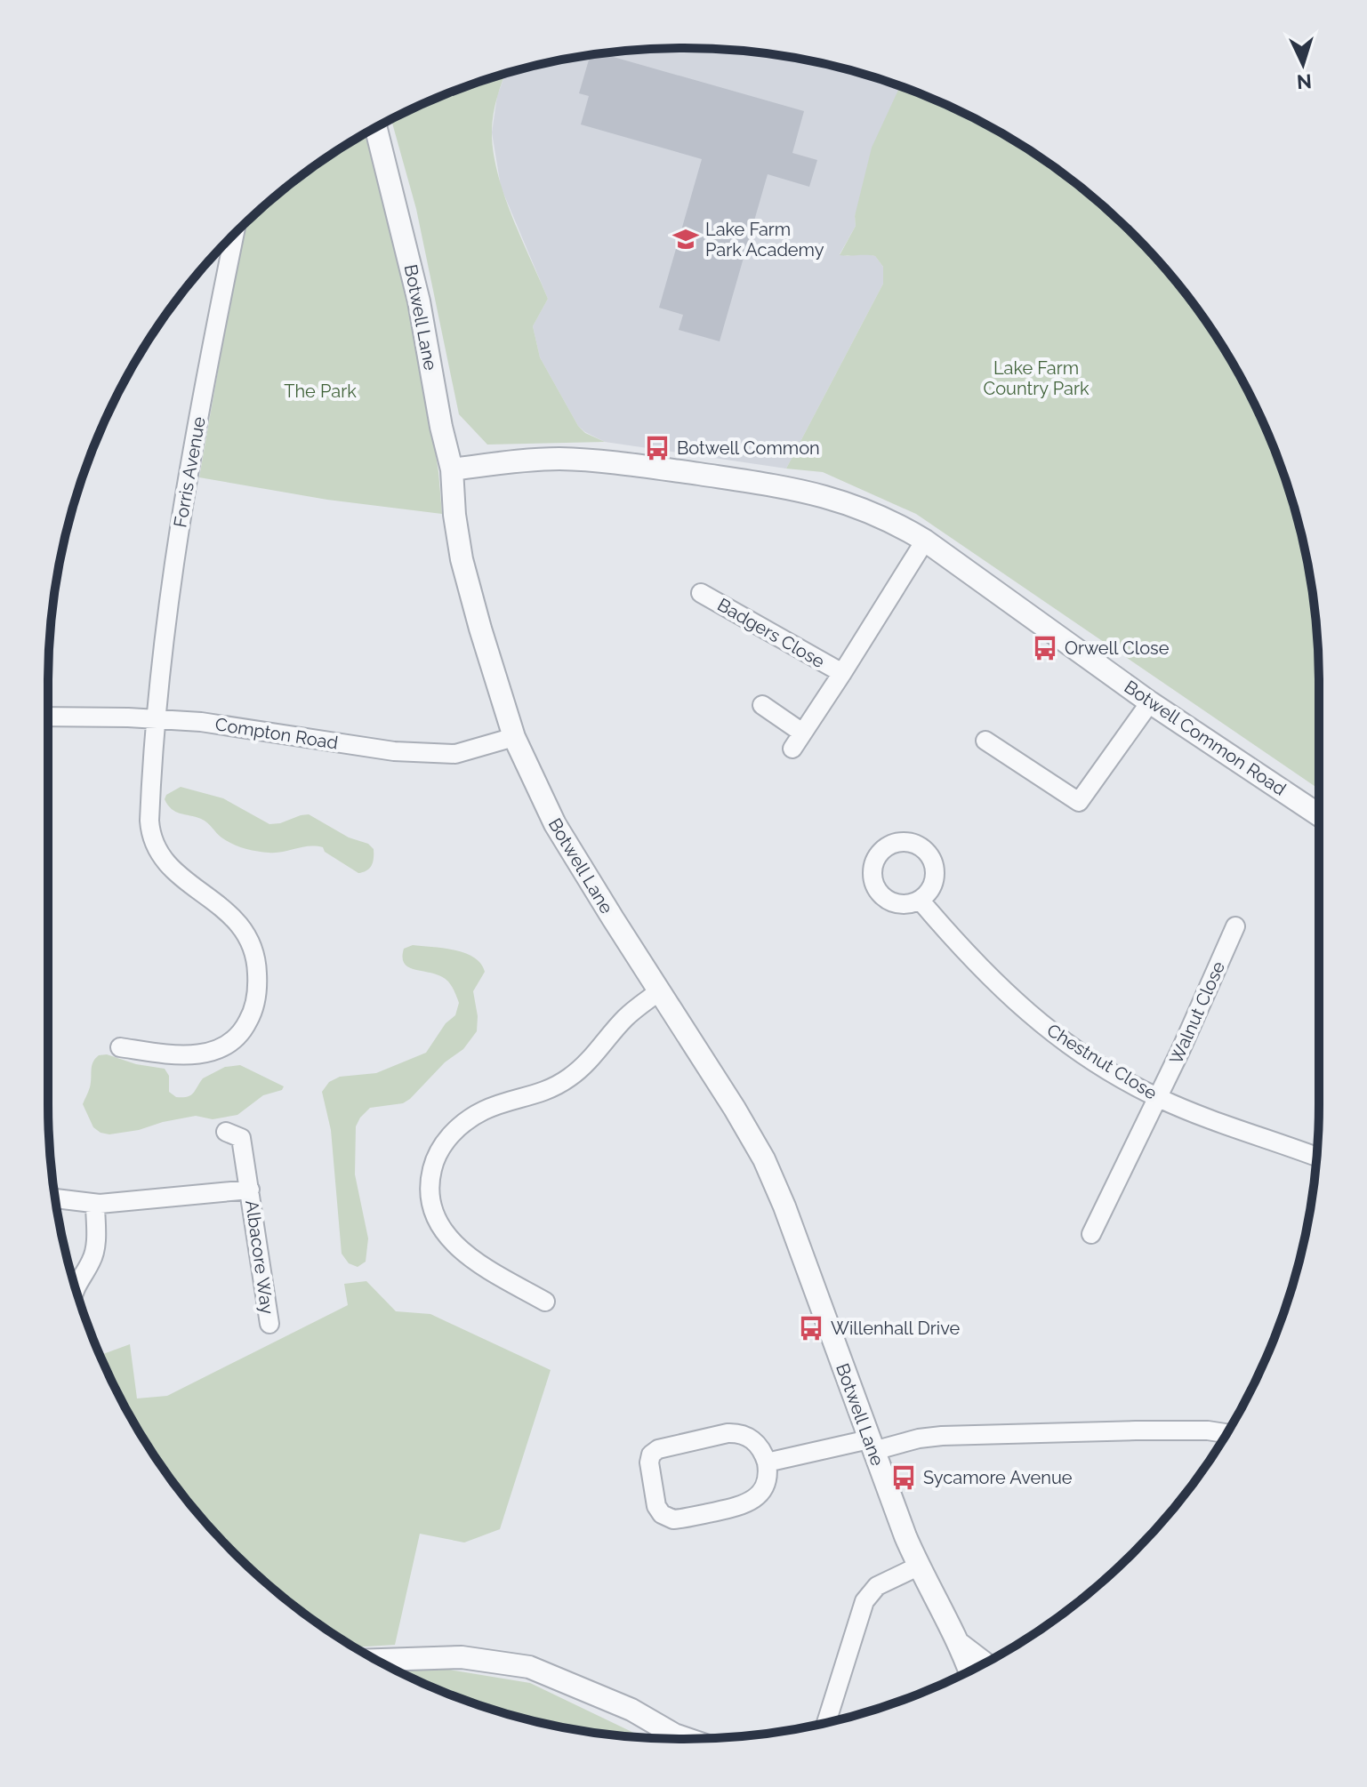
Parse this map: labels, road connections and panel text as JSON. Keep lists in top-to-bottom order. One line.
{"streets":{"street":["Botwell Lane","Forris Avenue","Badgers Close","Compton Road","Botwell Common Road","Walnut Close","Chestnut Close","Albacore Way"]},"crossings":[["Botwell Lane","Compton Road"],["Botwell Lane","Botwell Common Road"],["Forris Avenue","Compton Road"],["Badgers Close","Botwell Common Road"],["Walnut Close","Chestnut Close"]],"parks":["Lake Farm Country Park","The Park"],"places":{"school or university":["Lake Farm Park Academy"],"bus stop":["Botwell Common","Orwell Close","Willenhall Drive","Sycamore Avenue"]},"north":"bottom"}
